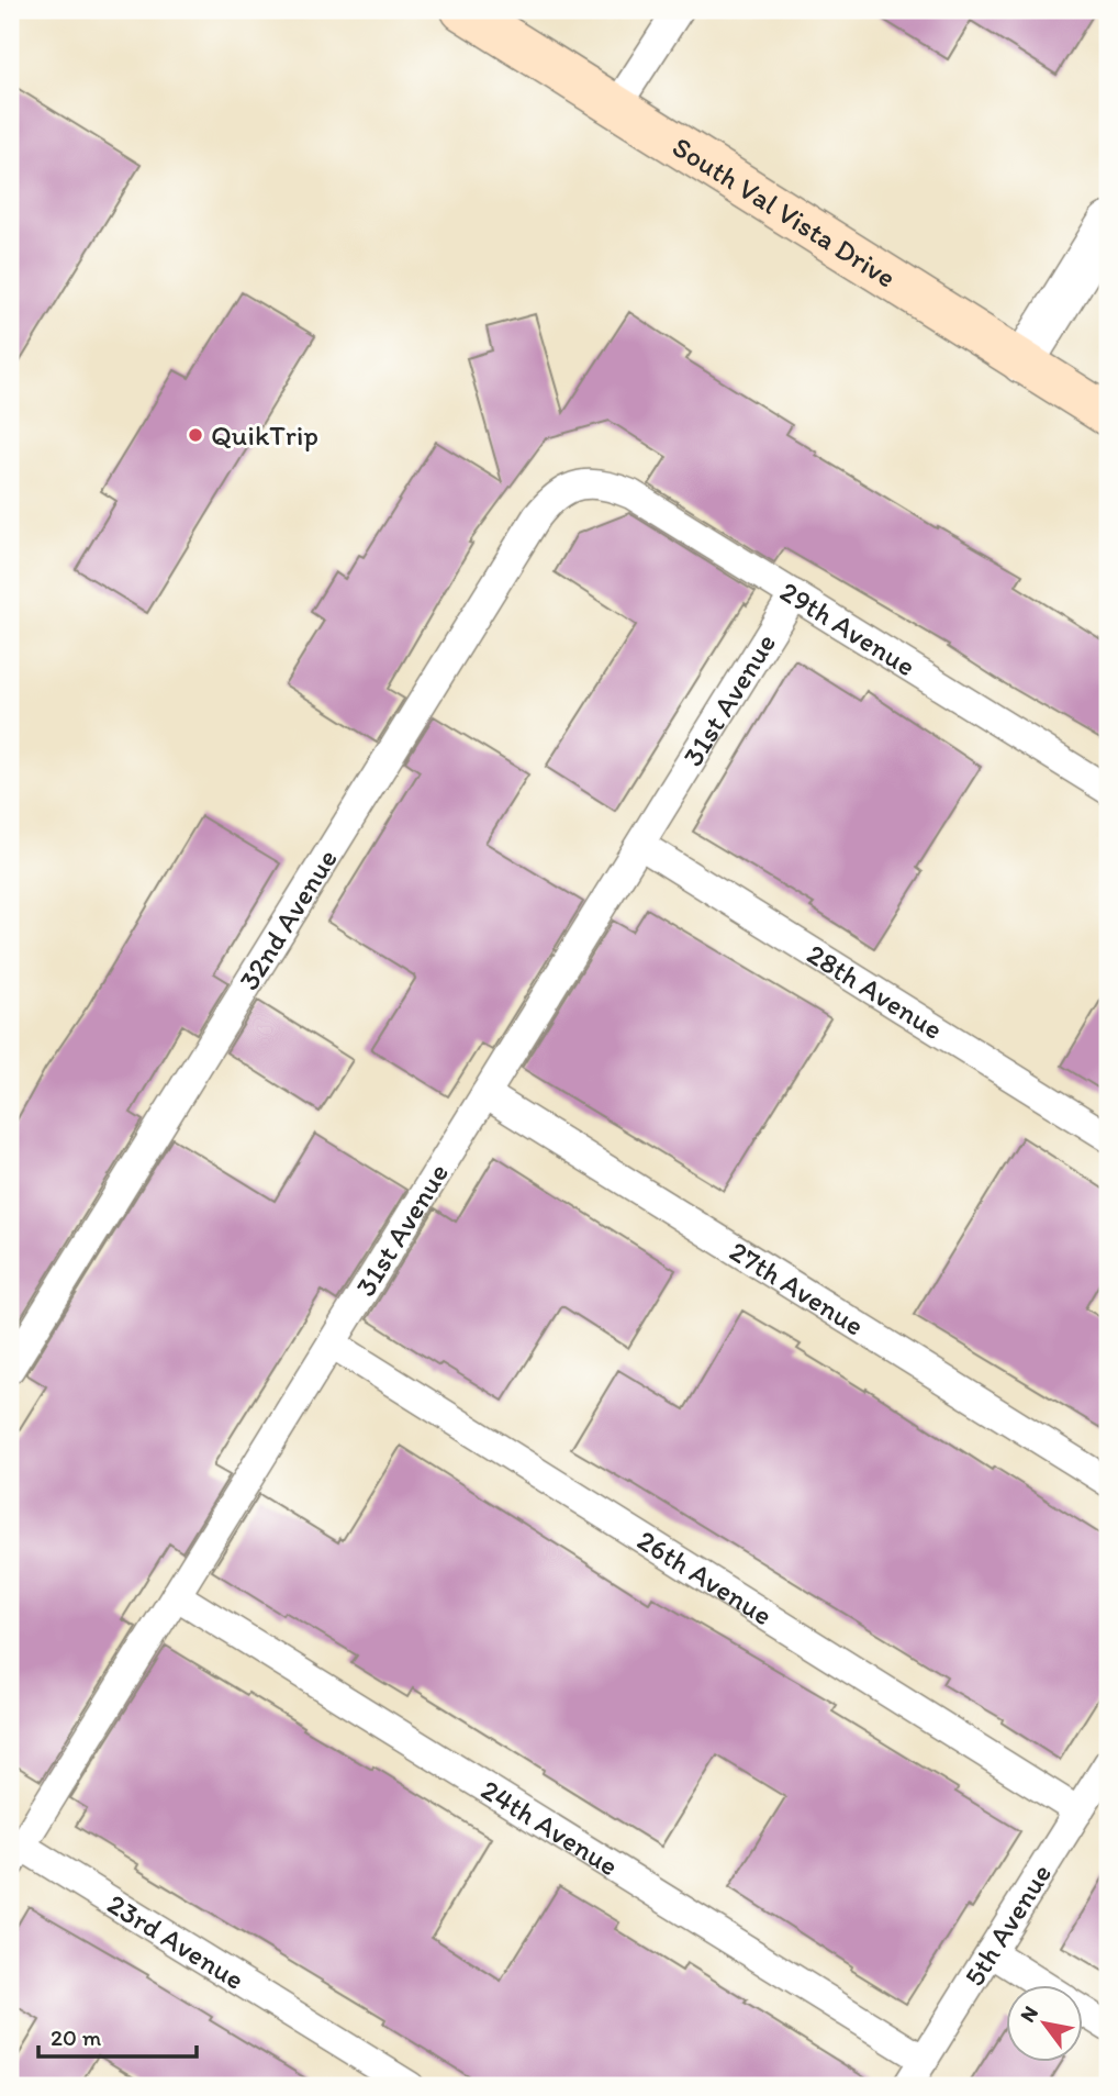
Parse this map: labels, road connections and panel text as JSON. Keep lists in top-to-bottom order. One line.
{"streets":{"main road":["South Val Vista Drive"],"lane":["29th Avenue","31st Avenue","32nd Avenue","28th Avenue","27th Avenue","26th Avenue","24th Avenue","5th Avenue","23rd Avenue"]},"crossings":[["29th Avenue","31st Avenue"],["29th Avenue","32nd Avenue"],["31st Avenue","28th Avenue"],["31st Avenue","27th Avenue"],["31st Avenue","26th Avenue"],["31st Avenue","24th Avenue"],["31st Avenue","23rd Avenue"],["26th Avenue","5th Avenue"],["24th Avenue","5th Avenue"]],"places":["QuikTrip"],"scale_bar":"20 m","north":"top left"}
